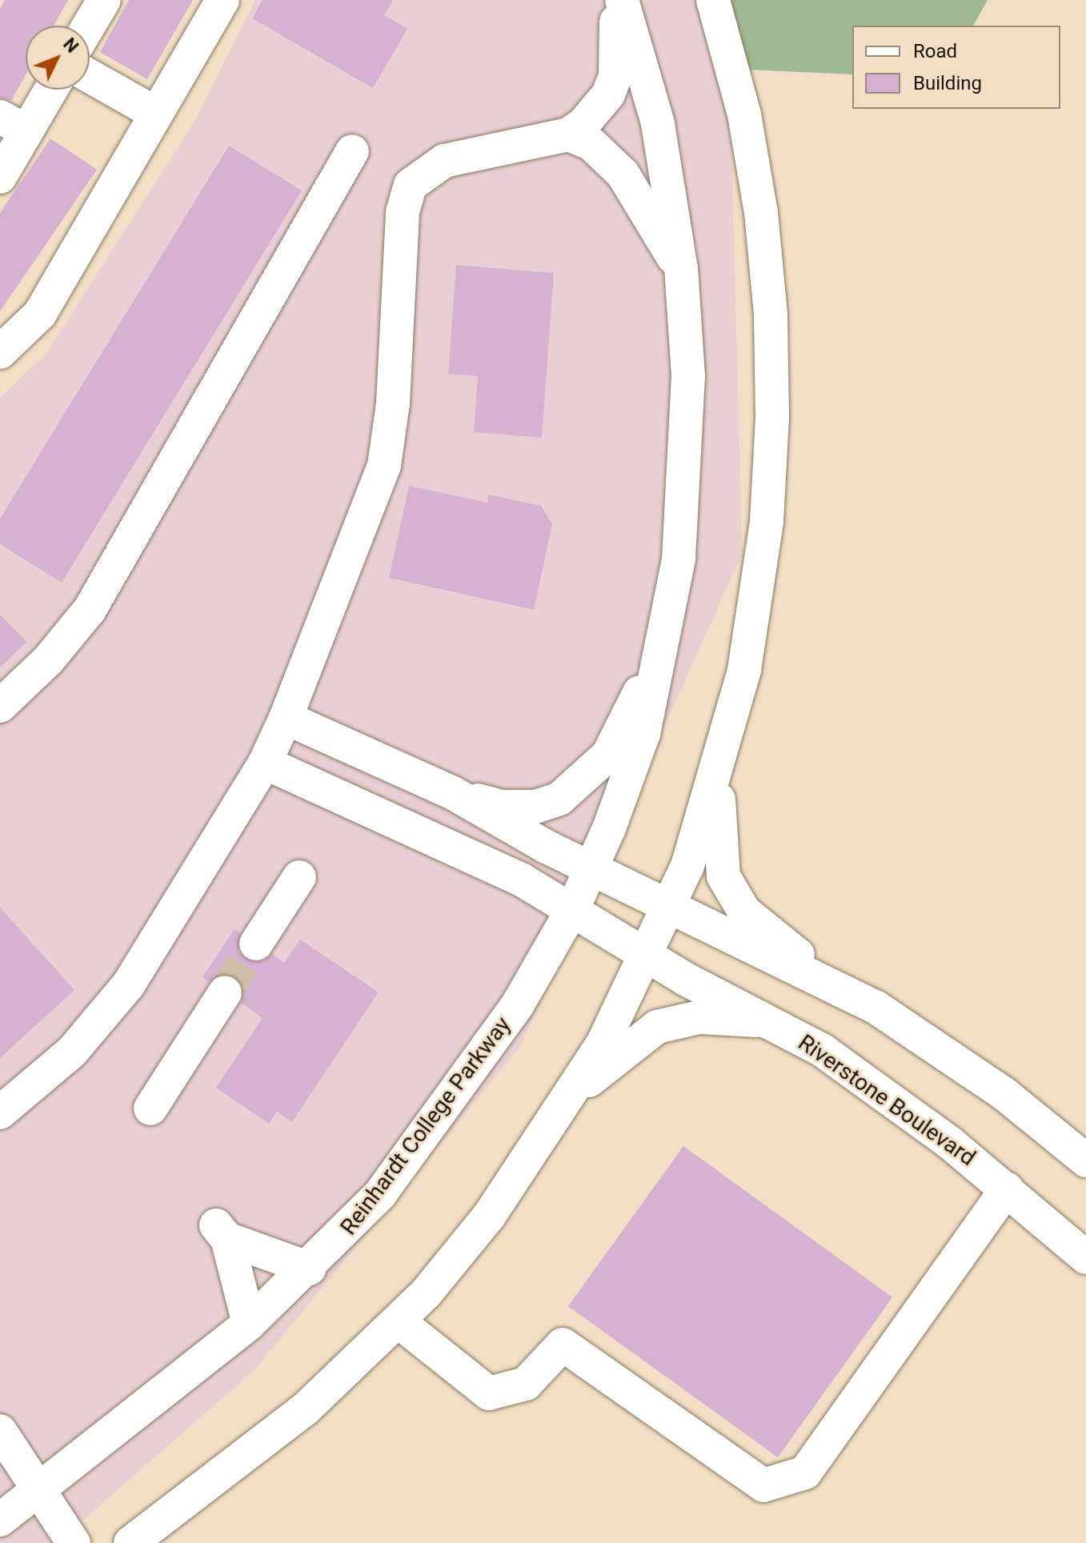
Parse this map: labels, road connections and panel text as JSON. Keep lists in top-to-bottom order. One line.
{"streets":{"street":["Riverstone Boulevard","Reinhardt College Parkway"]},"crossings":[["Riverstone Boulevard","Reinhardt College Parkway"]],"legend":["Road","Building"],"north":"top right"}
